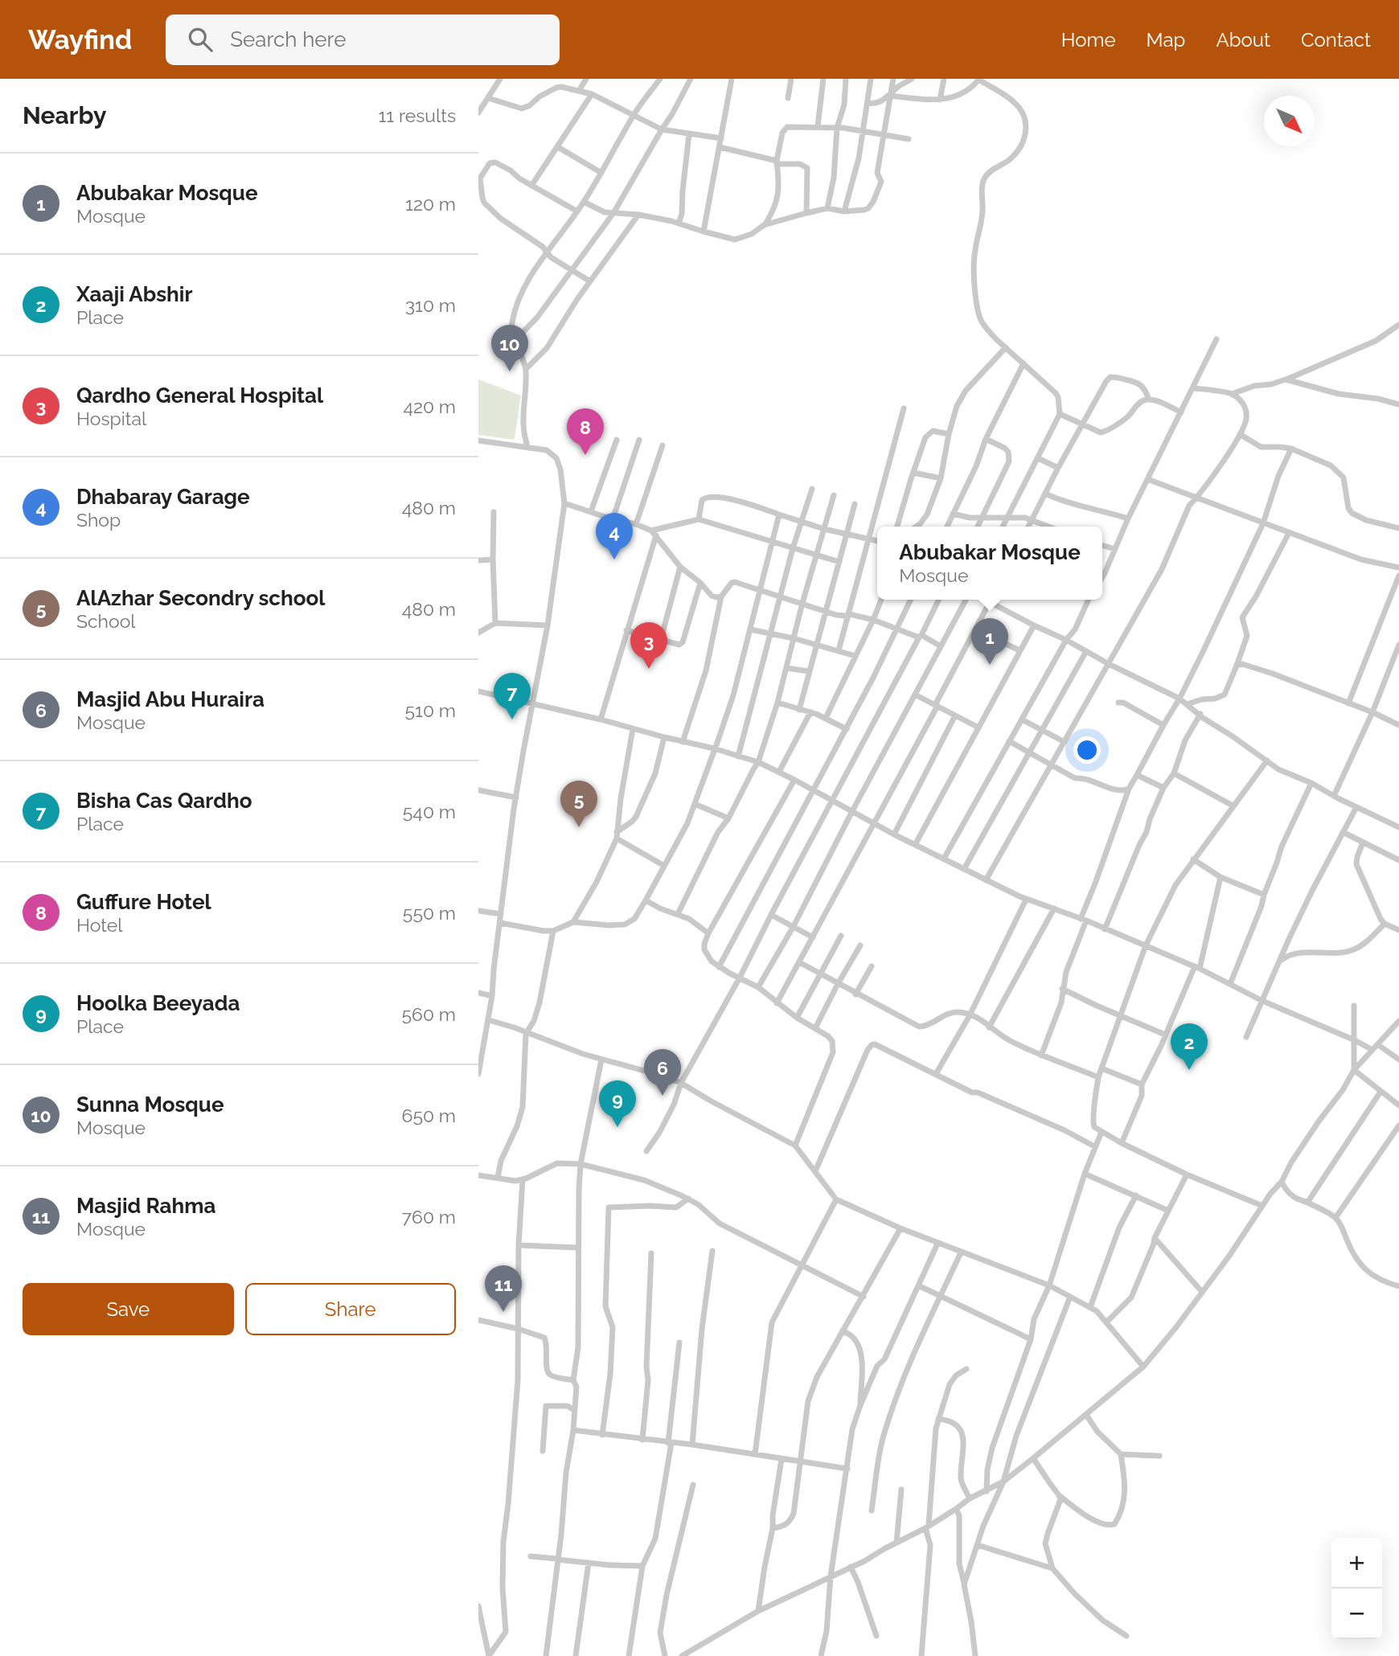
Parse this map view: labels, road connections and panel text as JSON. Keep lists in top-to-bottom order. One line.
{"north":"bottom right","page":{"header":"Wayfind","search":"Search here","nav":["Home","Map","About","Contact"],"heading":["Nearby","11 results"],"list":[{"mark":"1","name":"Abubakar Mosque","note":"Mosque","value":"120 m"},{"mark":"2","name":"Xaaji Abshir","note":"Place","value":"310 m"},{"mark":"3","name":"Qardho General Hospital","note":"Hospital","value":"420 m"},{"mark":"4","name":"Dhabaray Garage","note":"Shop","value":"480 m"},{"mark":"5","name":"AlAzhar Secondry school","note":"School","value":"480 m"},{"mark":"6","name":"Masjid Abu Huraira","note":"Mosque","value":"510 m"},{"mark":"7","name":"Bisha Cas Qardho","note":"Place","value":"540 m"},{"mark":"8","name":"Guffure Hotel","note":"Hotel","value":"550 m"},{"mark":"9","name":"Hoolka Beeyada","note":"Place","value":"560 m"},{"mark":"10","name":"Sunna Mosque","note":"Mosque","value":"650 m"},{"mark":"11","name":"Masjid Rahma","note":"Mosque","value":"760 m"}],"pins":["10","8","4","1","3","7","5","2","6","9","11"],"popup":["Abubakar Mosque","Mosque"],"buttons":["Save","Share"],"map_buttons":["+","−"]}}
